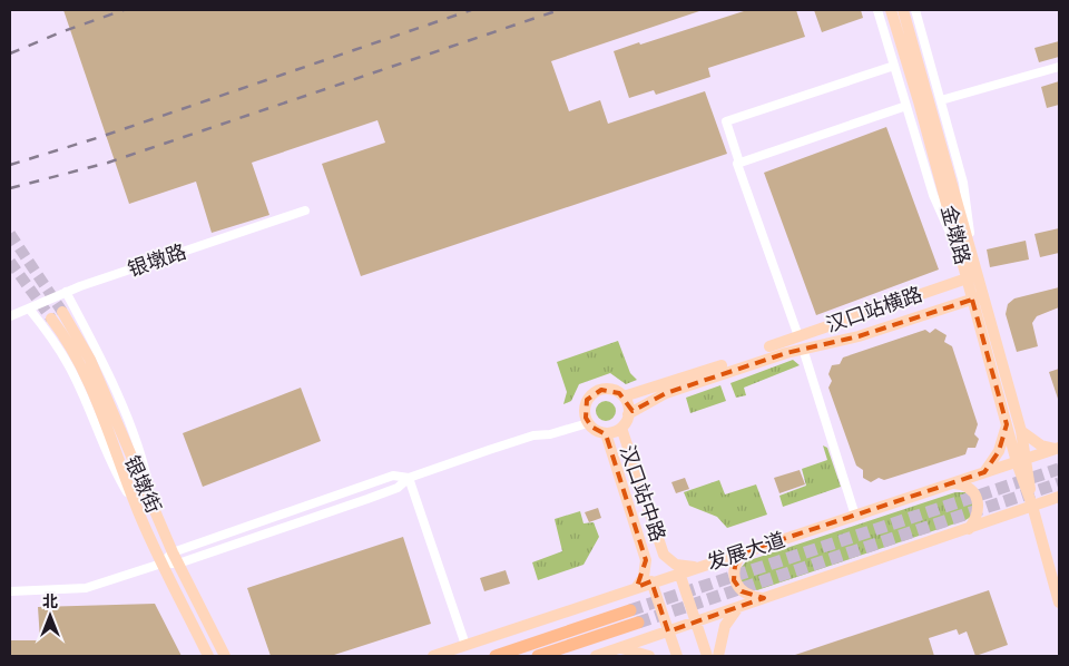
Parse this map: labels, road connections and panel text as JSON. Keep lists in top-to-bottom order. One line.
{"streets":{"main road":["金墩路","汉口站横路","银墩街","汉口站中路","发展大道"],"street":["银墩路"]},"crossings":[["金墩路","汉口站横路"],["金墩路","发展大道"],["汉口站中路","发展大道"]],"north":"top"}
